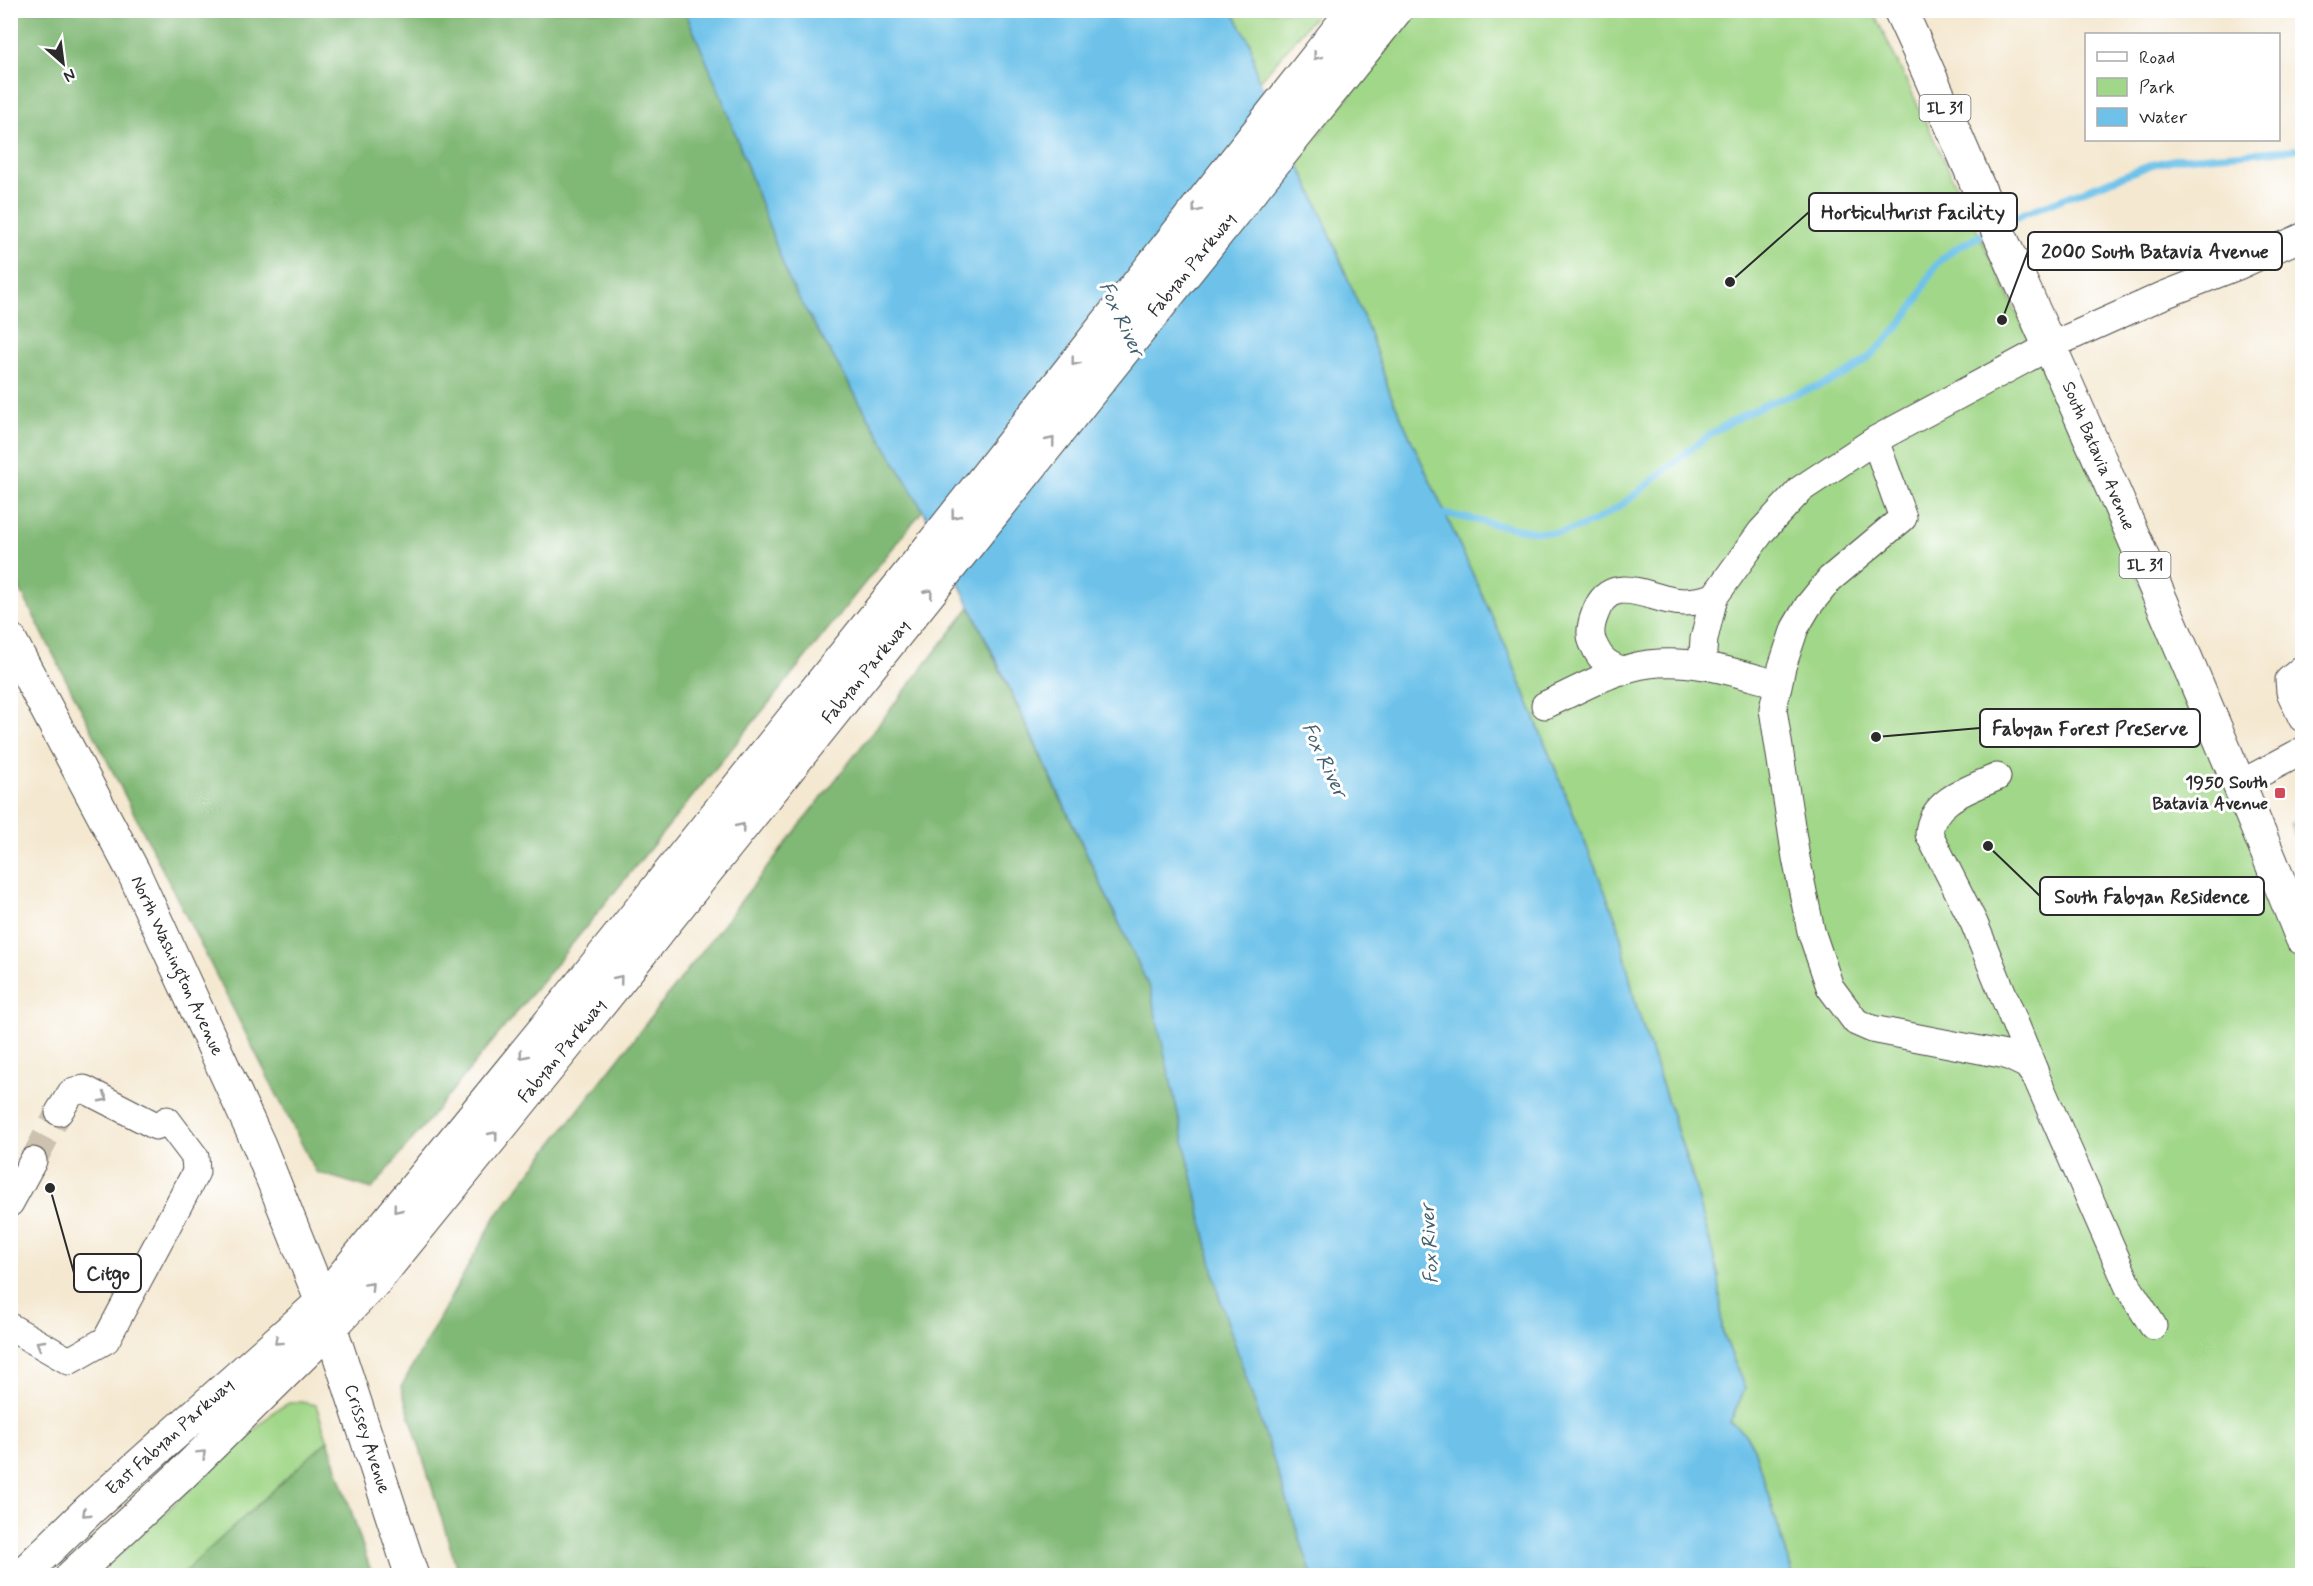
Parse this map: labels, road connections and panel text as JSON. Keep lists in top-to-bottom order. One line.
{"streets":{"main road":["IL 31","Fabyan Parkway","South Batavia Avenue","North Washington Avenue","East Fabyan Parkway","Crissey Avenue"]},"crossings":[["Fabyan Parkway","North Washington Avenue"],["Fabyan Parkway","East Fabyan Parkway"],["Fabyan Parkway","Crissey Avenue"],["North Washington Avenue","East Fabyan Parkway"],["North Washington Avenue","Crissey Avenue"],["East Fabyan Parkway","Crissey Avenue"]],"water":["Fox River"],"places":{"other":["Horticulturist Facility","2000 South Batavia Avenue","Fabyan Forest Preserve","South Fabyan Residence","Citgo"],"transit":["1950 South Batavia Avenue"]},"legend":["Road","Park","Water"],"north":"bottom right"}
